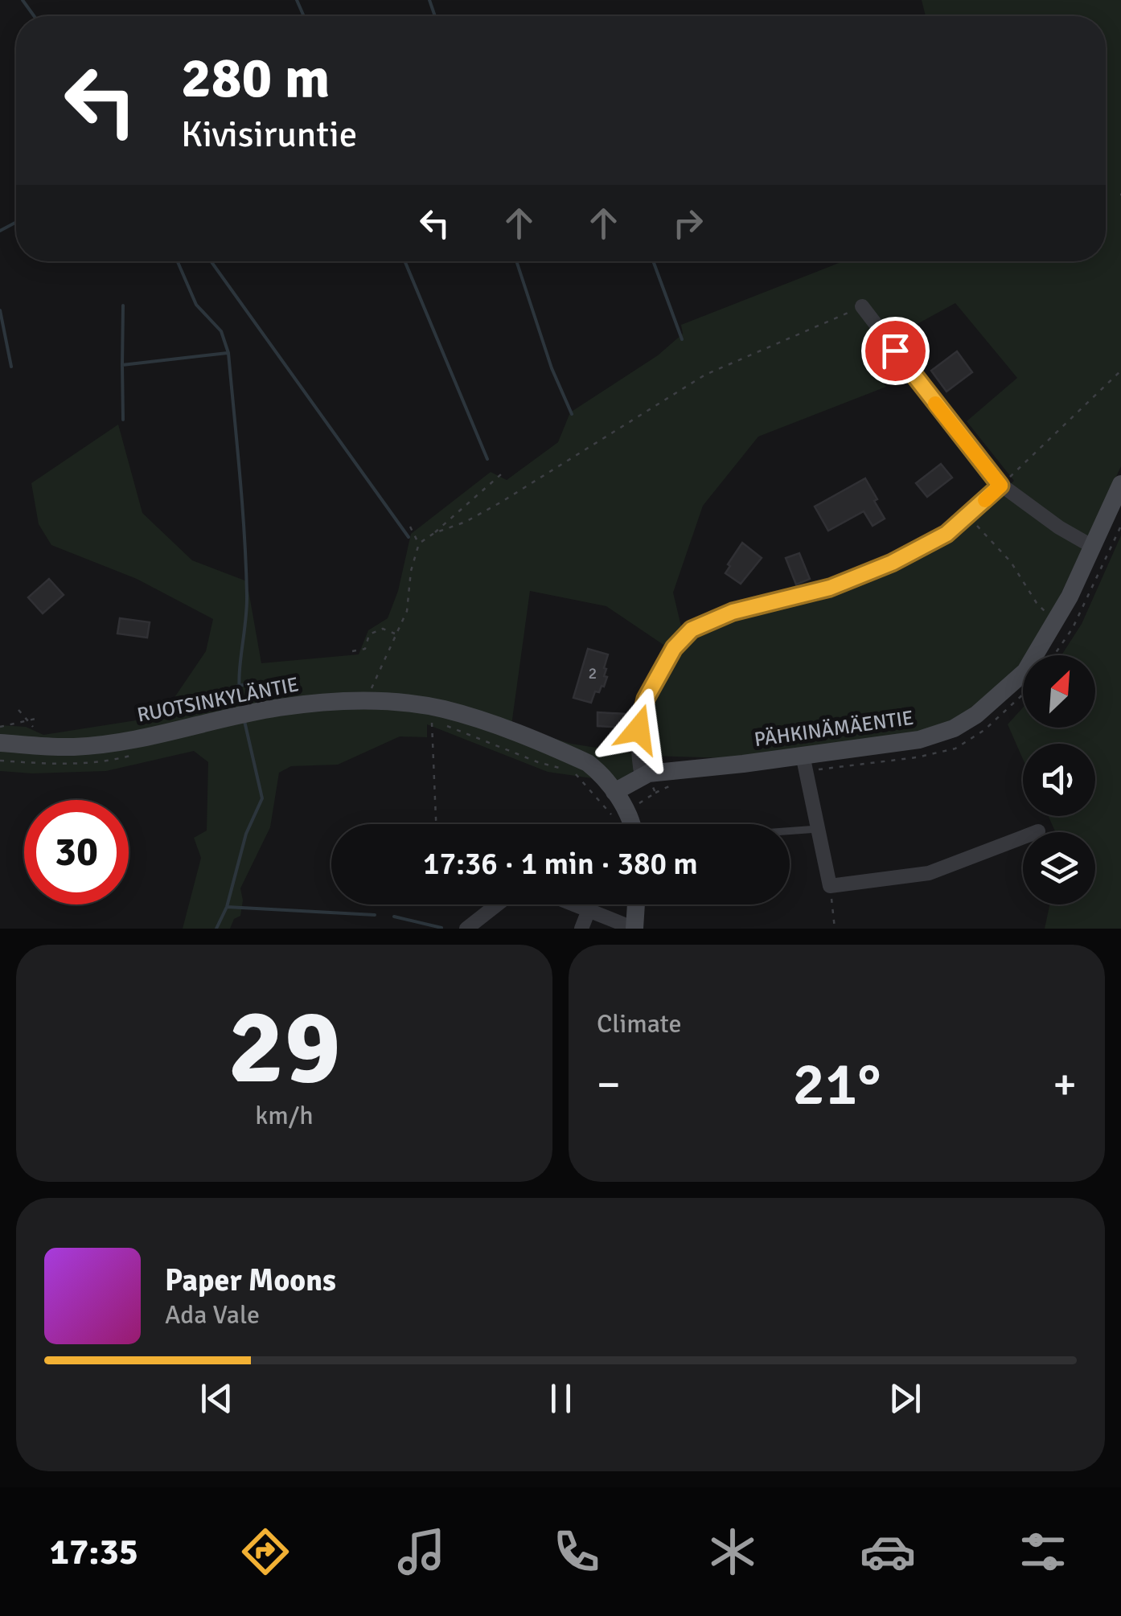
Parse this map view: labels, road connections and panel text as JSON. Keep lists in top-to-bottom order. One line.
{"streets":{"street":["RUOTSINKYLÄNTIE","PÄHKINÄMÄENTIE"]},"crossings":[["RUOTSINKYLÄNTIE","PÄHKINÄMÄENTIE"]],"house_numbers":["2"],"north":"top right","page":{"turn":["280 m","Kivisiruntie"],"limit":"30","trip":"17:36 · 1 min · 380 m","tile":[["29","km/h"],"Climate"],"heat":["−","21°","+"],"song":["Paper Moons","Ada Vale"],"tabs":"17:35"}}
